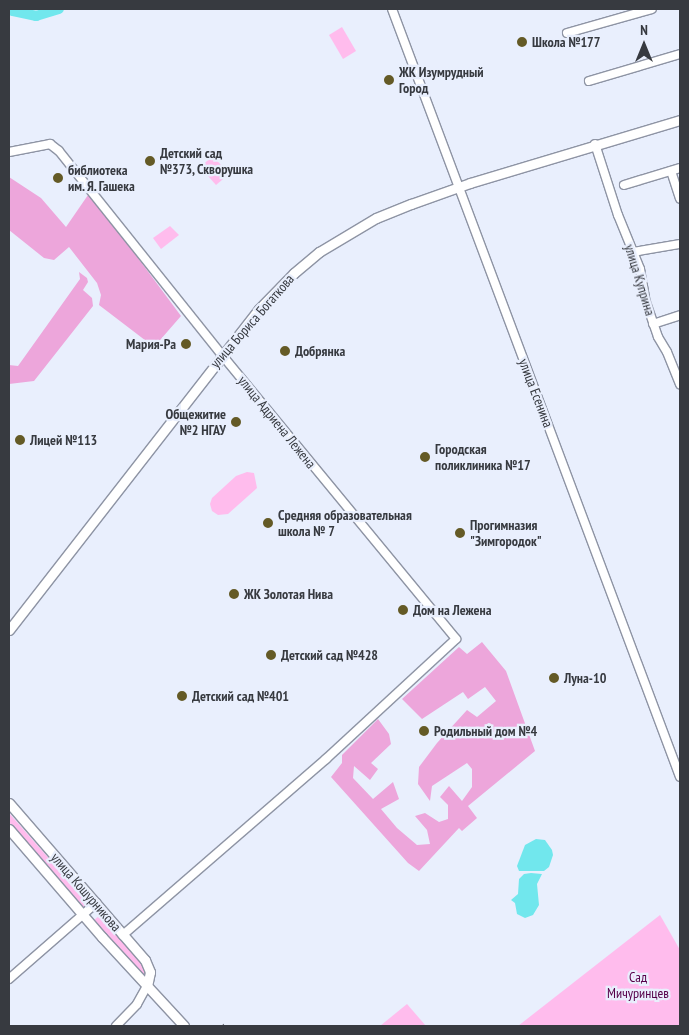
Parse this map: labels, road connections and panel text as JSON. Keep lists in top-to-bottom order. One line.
{"streets":{"main road":["улица Бориса Богаткова","улица Кошурникова"],"street":["улица Куприна","улица Есенина","улица Адриена Лежена"]},"crossings":[["улица Куприна","улица Бориса Богаткова"],["улица Бориса Богаткова","улица Есенина"],["улица Бориса Богаткова","улица Адриена Лежена"],["улица Адриена Лежена","улица Кошурникова"]],"parks":["Сад Мичуринцев"],"places":["Школа №177","ЖК Изумрудный Город","Детский сад №373, Скворушка","библиотека им. Я. Гашека","Мария-Ра","Добрянка","Общежитие №2 НГАУ","Лицей №113","Городская поликлиника №17","Средняя образовательная школа № 7","Прогимназия \"Зимгородок\"","ЖК Золотая Нива","Дом на Лежена","Детский сад №428","Луна-10","Детский сад №401","Родильный дом №4"],"north":"top"}
